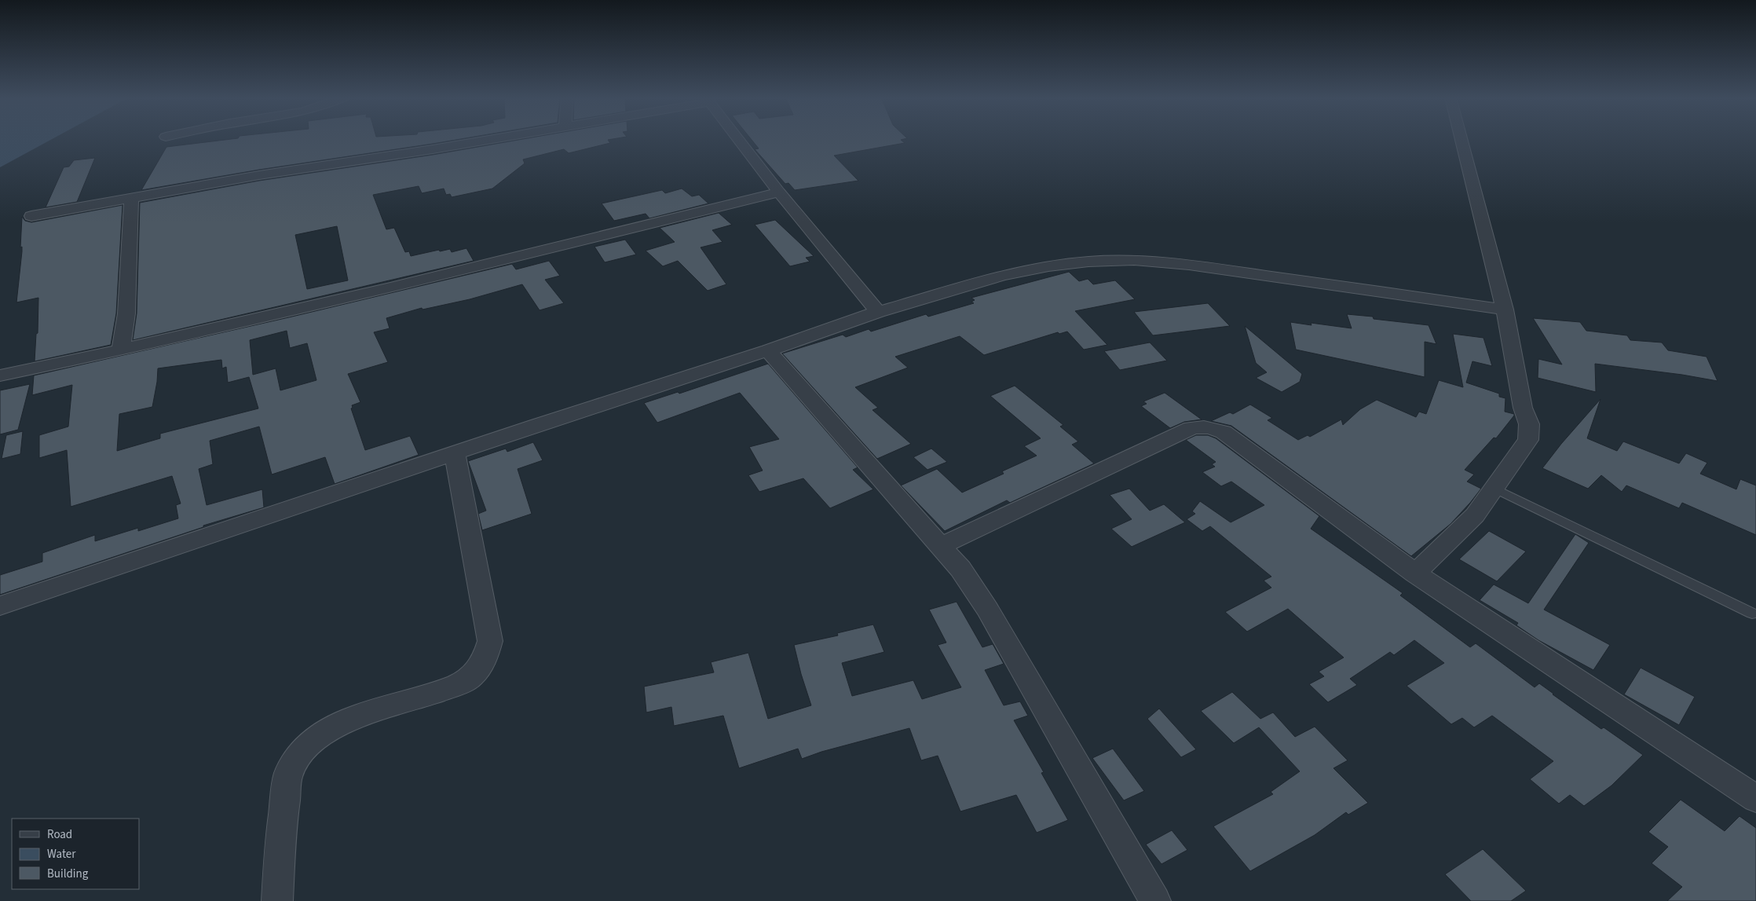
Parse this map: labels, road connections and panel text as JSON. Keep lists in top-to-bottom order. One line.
{"legend":["Road","Water","Building"]}
